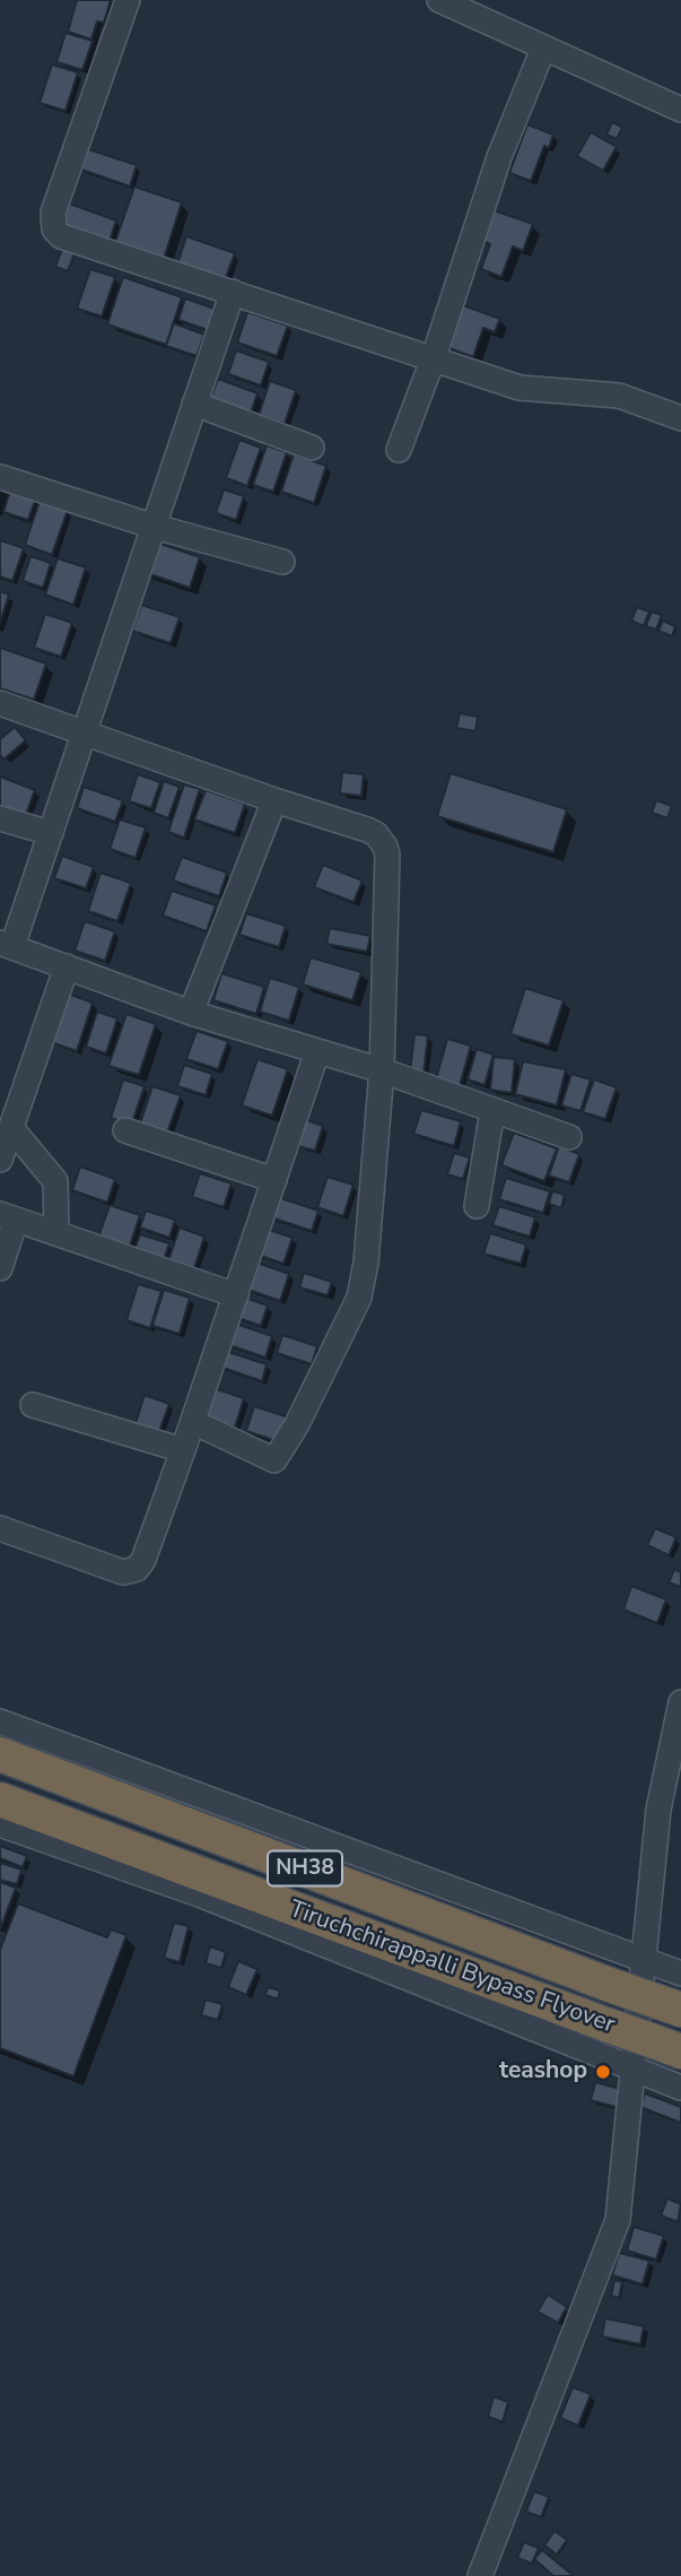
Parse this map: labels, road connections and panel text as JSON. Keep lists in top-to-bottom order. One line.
{"streets":{"highway":["NH38","Tiruchchirappalli Bypass Flyover"]},"places":["teashop"]}
